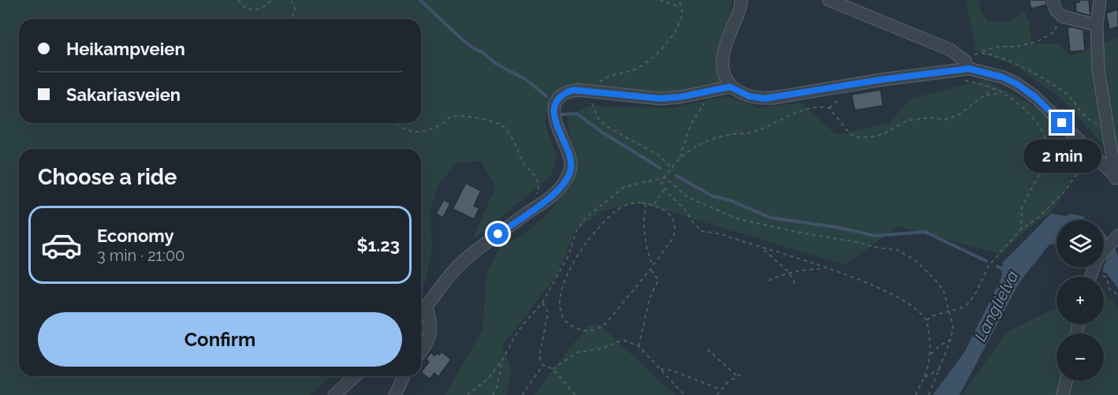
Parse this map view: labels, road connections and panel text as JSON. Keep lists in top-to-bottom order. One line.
{"water":["Langlielva"],"page":{"banner":["Heikampveien","Sakariasveien"],"bubble":"2 min","heading":"Choose a ride","list":[{"name":"Economy","note":"3 min · 21:00","value":"$1.23"}],"map_buttons":["+","−"],"buttons":"Confirm"}}
